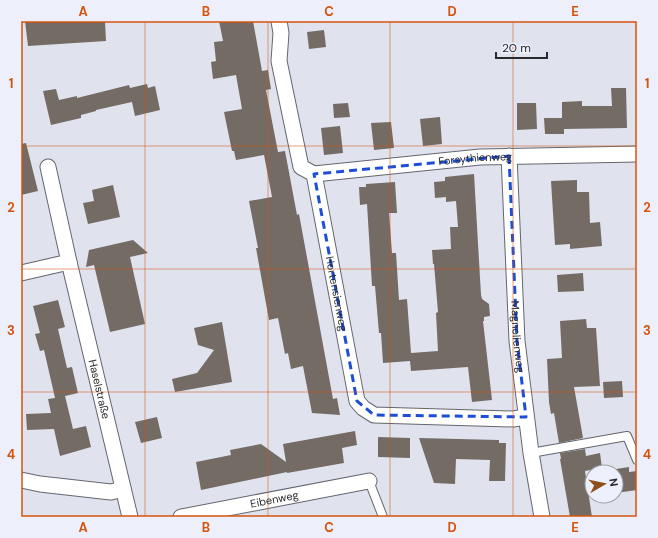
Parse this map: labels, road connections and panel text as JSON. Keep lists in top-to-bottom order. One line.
{"streets":{"street":["Forsythienweg","Hortensienweg","Magnolienweg","Haselstraße","Eibenweg"]},"crossings":[["Forsythienweg","Hortensienweg"],["Forsythienweg","Magnolienweg"],["Hortensienweg","Magnolienweg"]],"scale_bar":"20 m","north":"right","grid":{"columns":["A","B","C","D","E"],"rows":["1","2","3","4"]}}
